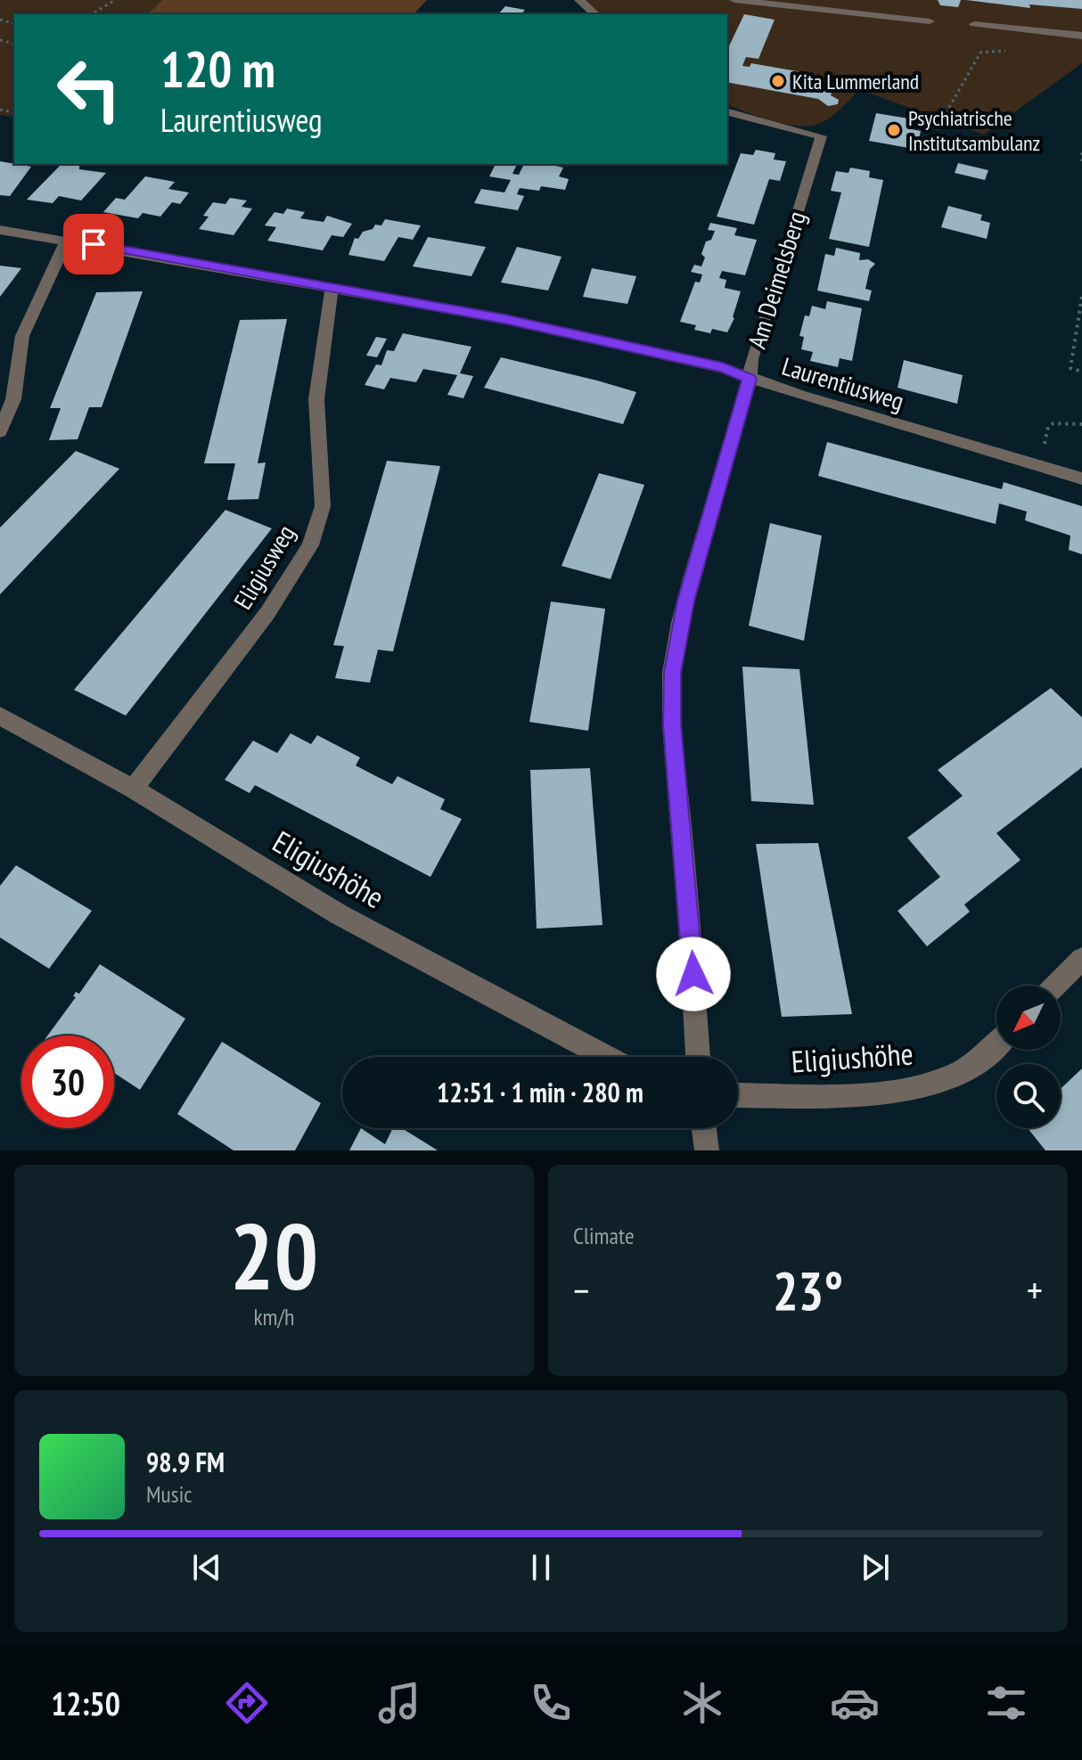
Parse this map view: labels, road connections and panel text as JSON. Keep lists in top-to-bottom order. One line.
{"streets":{"street":["Am Deimelsberg","Laurentiusweg","Eligiusweg","Eligiushöhe"]},"crossings":[["Am Deimelsberg","Laurentiusweg"],["Laurentiusweg","Eligiusweg"],["Eligiusweg","Eligiushöhe"]],"places":["Kita Lummerland","Psychiatrische Institutsambulanz"],"north":"bottom left","page":{"turn":["120 m","Laurentiusweg"],"limit":"30","trip":"12:51 · 1 min · 280 m","tile":[["20","km/h"],"Climate"],"heat":["−","23°","+"],"song":["98.9 FM","Music"],"tabs":"12:50"}}
